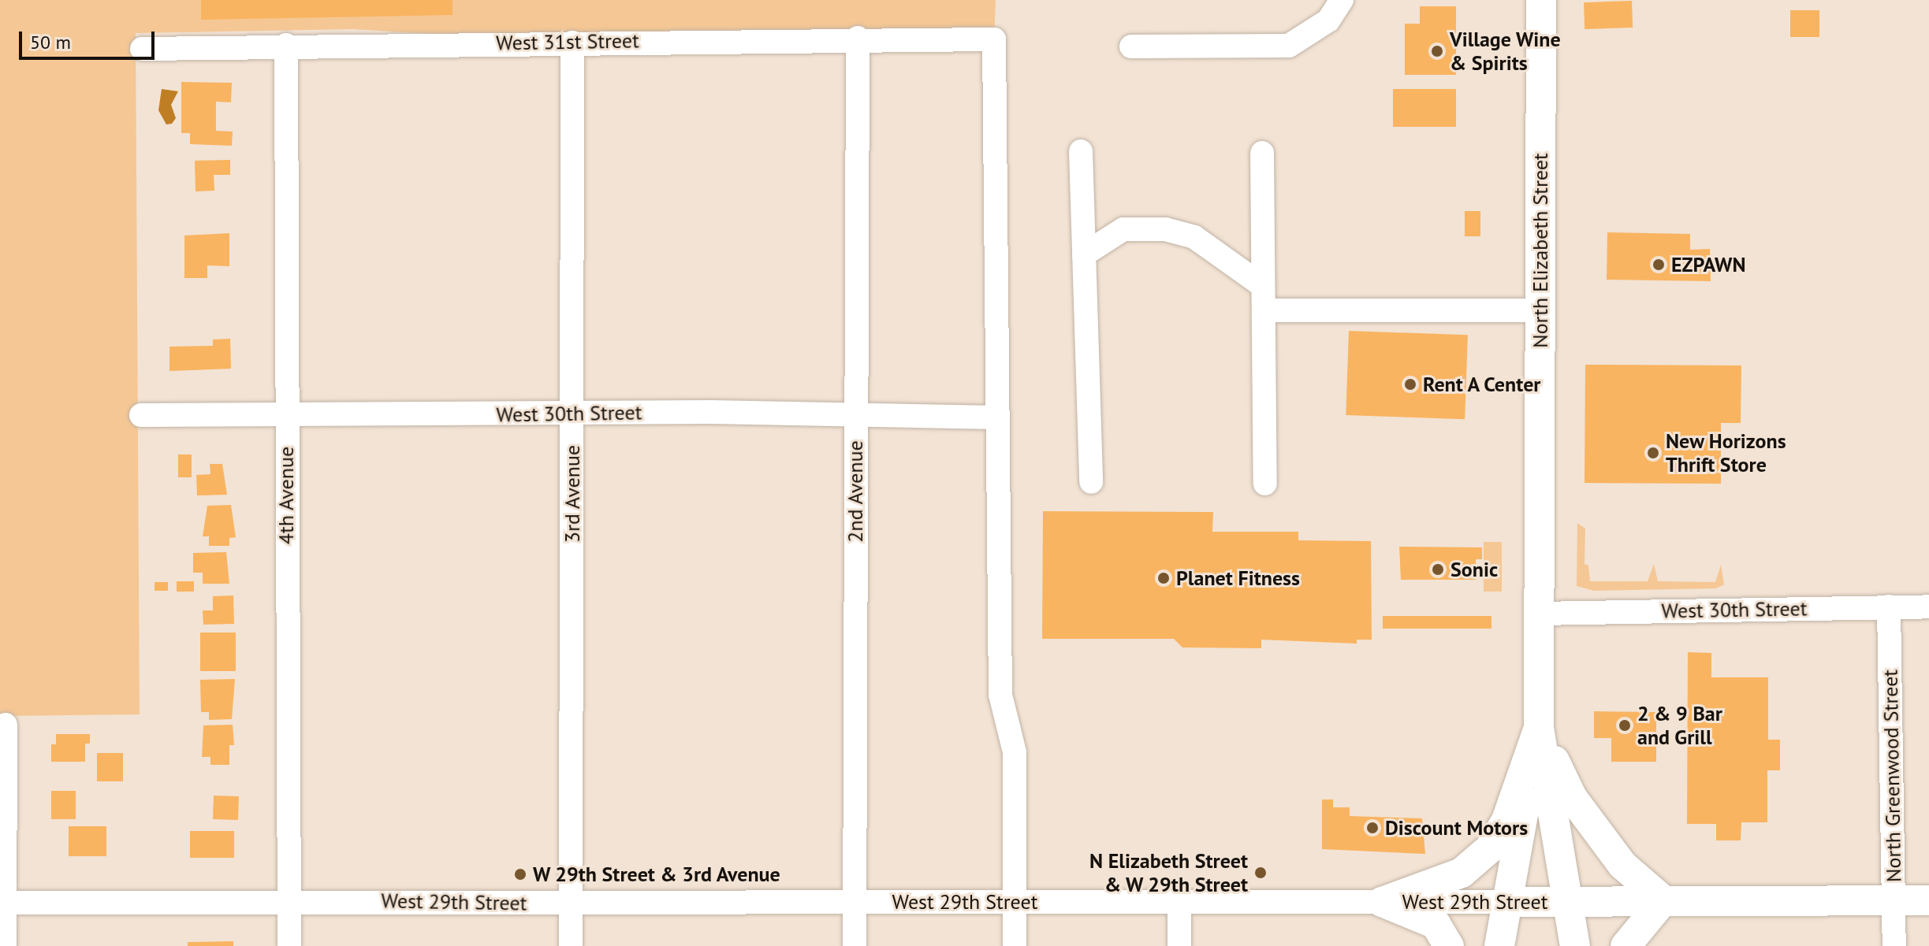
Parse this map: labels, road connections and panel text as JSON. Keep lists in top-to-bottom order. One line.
{"streets":{"main road":["North Elizabeth Street","West 29th Street"],"street":["West 31st Street","West 30th Street","2nd Avenue","3rd Avenue","4th Avenue","North Greenwood Street"]},"crossings":[["West 31st Street","West 30th Street"],["West 31st Street","2nd Avenue"],["West 31st Street","3rd Avenue"],["West 31st Street","4th Avenue"],["North Elizabeth Street","West 30th Street"],["North Elizabeth Street","West 29th Street"],["West 30th Street","2nd Avenue"],["West 30th Street","3rd Avenue"],["West 30th Street","4th Avenue"],["West 30th Street","North Greenwood Street"],["2nd Avenue","West 29th Street"],["3rd Avenue","West 29th Street"],["4th Avenue","West 29th Street"],["North Greenwood Street","West 29th Street"]],"places":["Village Wine & Spirits","EZPAWN","Rent A Center","New Horizons Thrift Store","Sonic","Planet Fitness","2 & 9 Bar and Grill","Discount Motors","N Elizabeth Street & W 29th Street","W 29th Street & 3rd Avenue"],"scale_bar":"50 m"}
